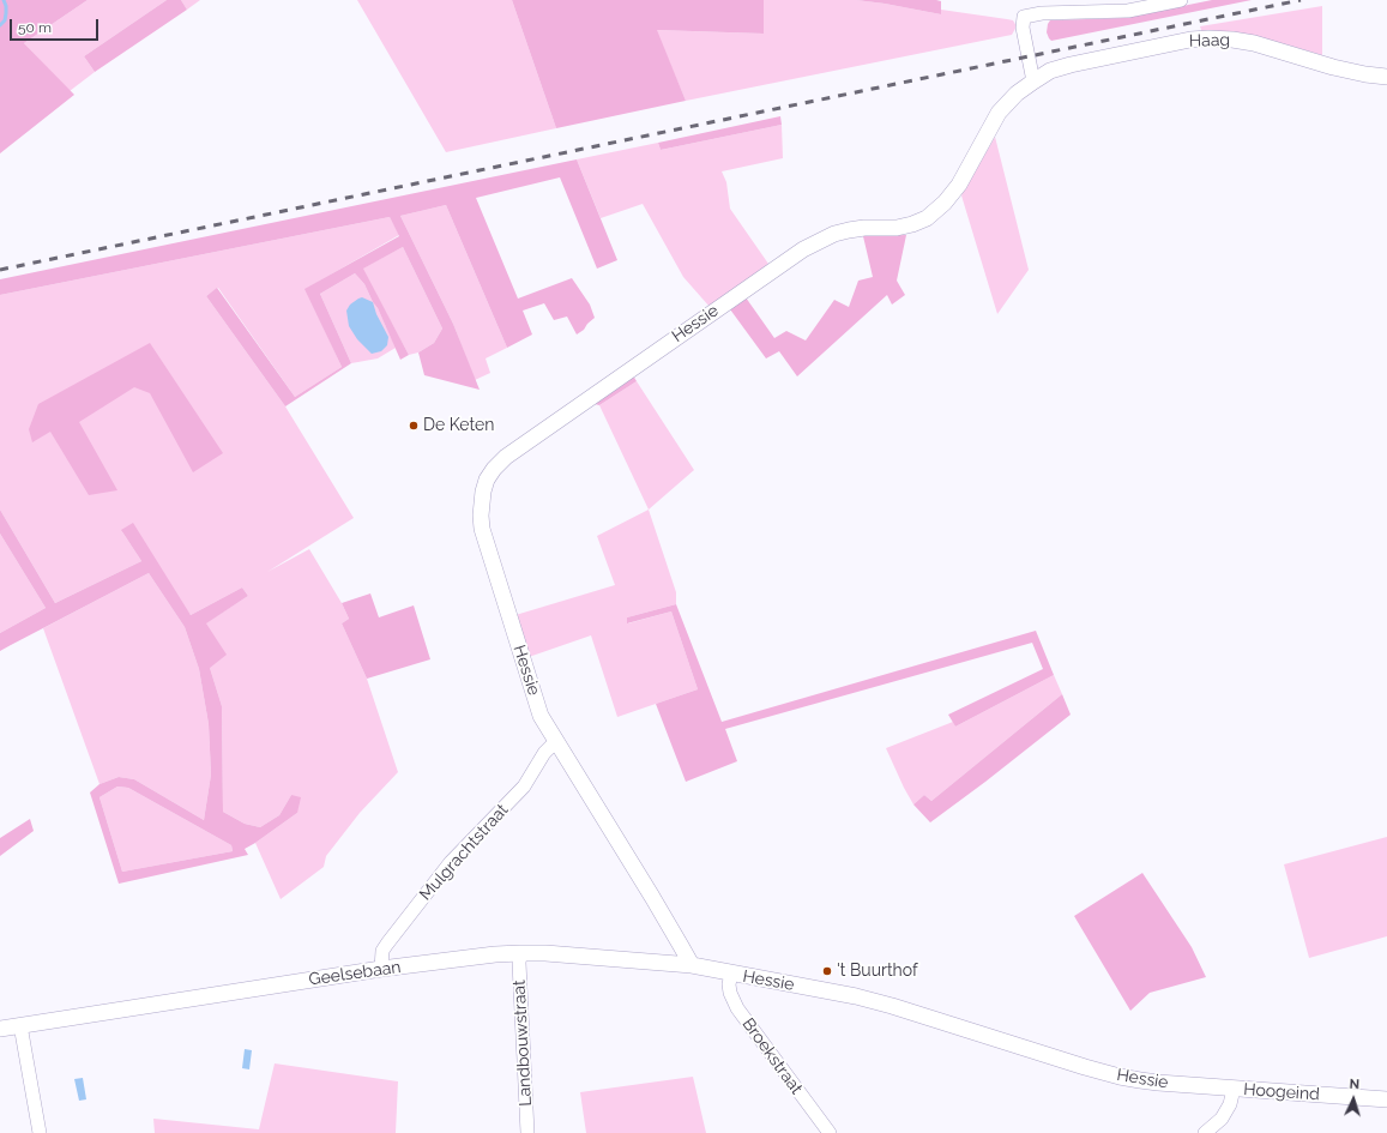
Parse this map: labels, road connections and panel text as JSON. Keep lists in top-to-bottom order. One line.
{"streets":{"street":["Haag","Hessie","Mulgrachtstraat","Geelsebaan","Landbouwstraat","Broekstraat","Hoogeind"]},"crossings":[["Haag","Hessie"],["Hessie","Mulgrachtstraat"],["Hessie","Geelsebaan"],["Hessie","Broekstraat"],["Hessie","Hoogeind"],["Mulgrachtstraat","Geelsebaan"],["Geelsebaan","Landbouwstraat"]],"places":["De Keten","'t Buurthof"],"scale_bar":"50 m","north":"top"}
